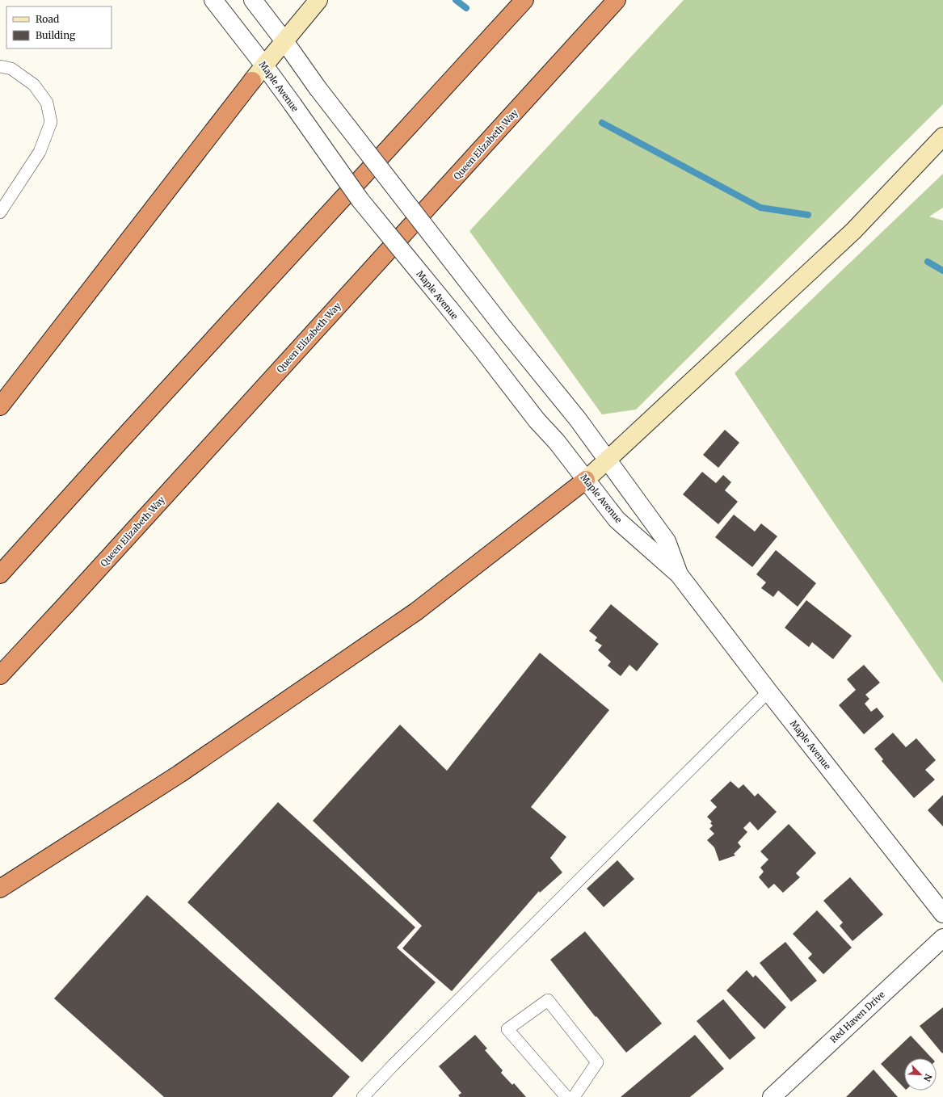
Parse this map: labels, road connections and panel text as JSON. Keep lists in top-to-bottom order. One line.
{"streets":{"highway":["Queen Elizabeth Way"],"street":["Maple Avenue","Red Haven Drive"]},"legend":["Road","Building"],"north":"bottom right"}
